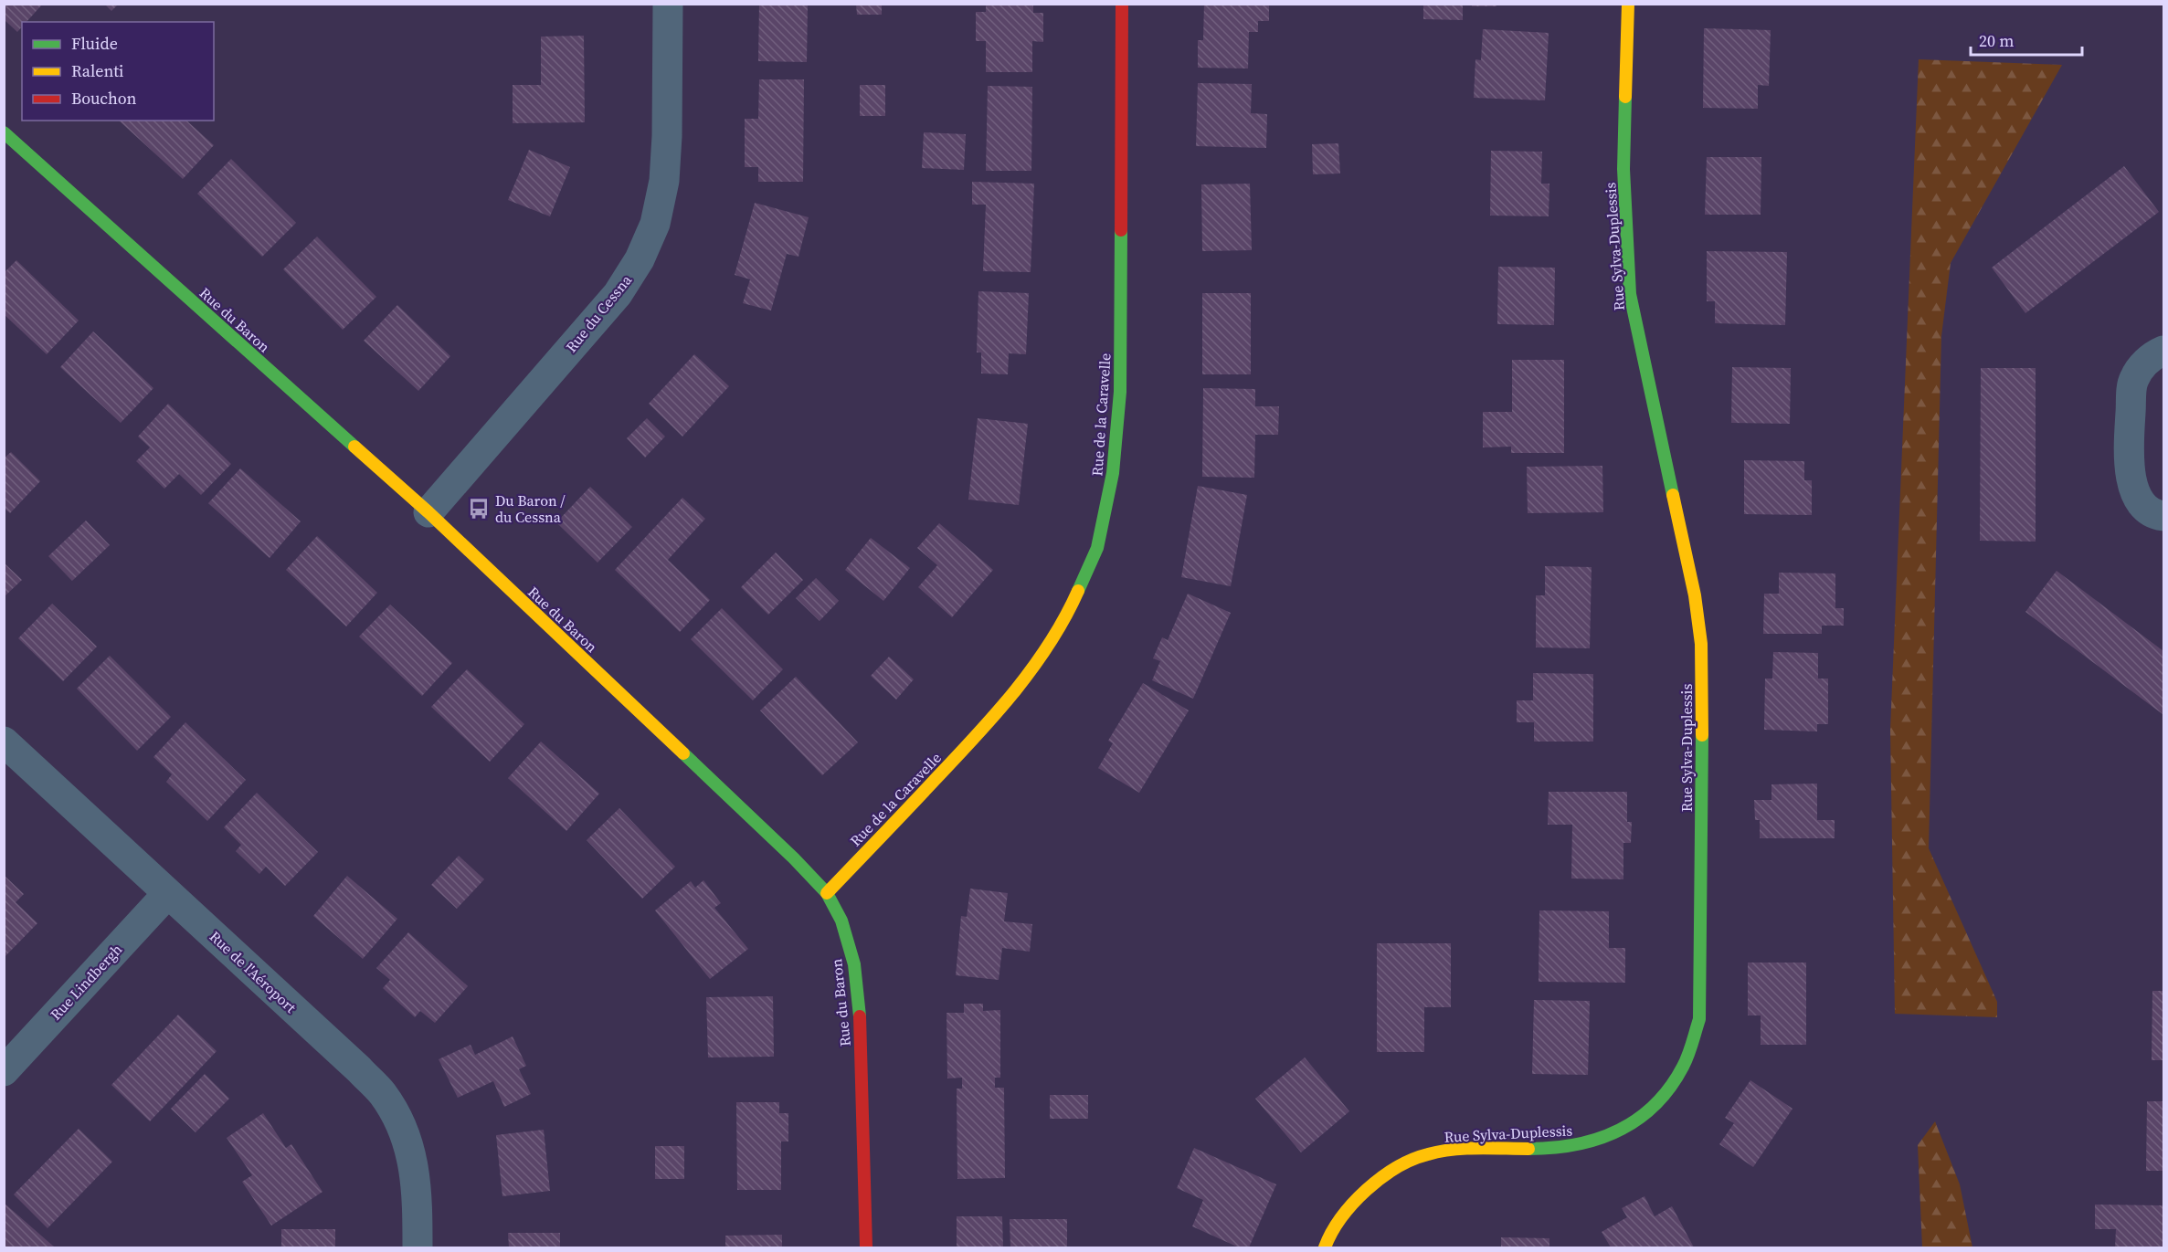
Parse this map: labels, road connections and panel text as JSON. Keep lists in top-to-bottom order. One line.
{"streets":{"street":["Rue Sylva-Duplessis","Rue du Cessna","Rue du Baron","Rue de la Caravelle","Rue de l'Aéroport","Rue Lindbergh"]},"crossings":[["Rue du Cessna","Rue du Baron"],["Rue du Baron","Rue de la Caravelle"],["Rue de l'Aéroport","Rue Lindbergh"]],"places":{"bus stop":["Du Baron / du Cessna"]},"legend":["Fluide","Ralenti","Bouchon"],"scale_bar":"20 m"}
